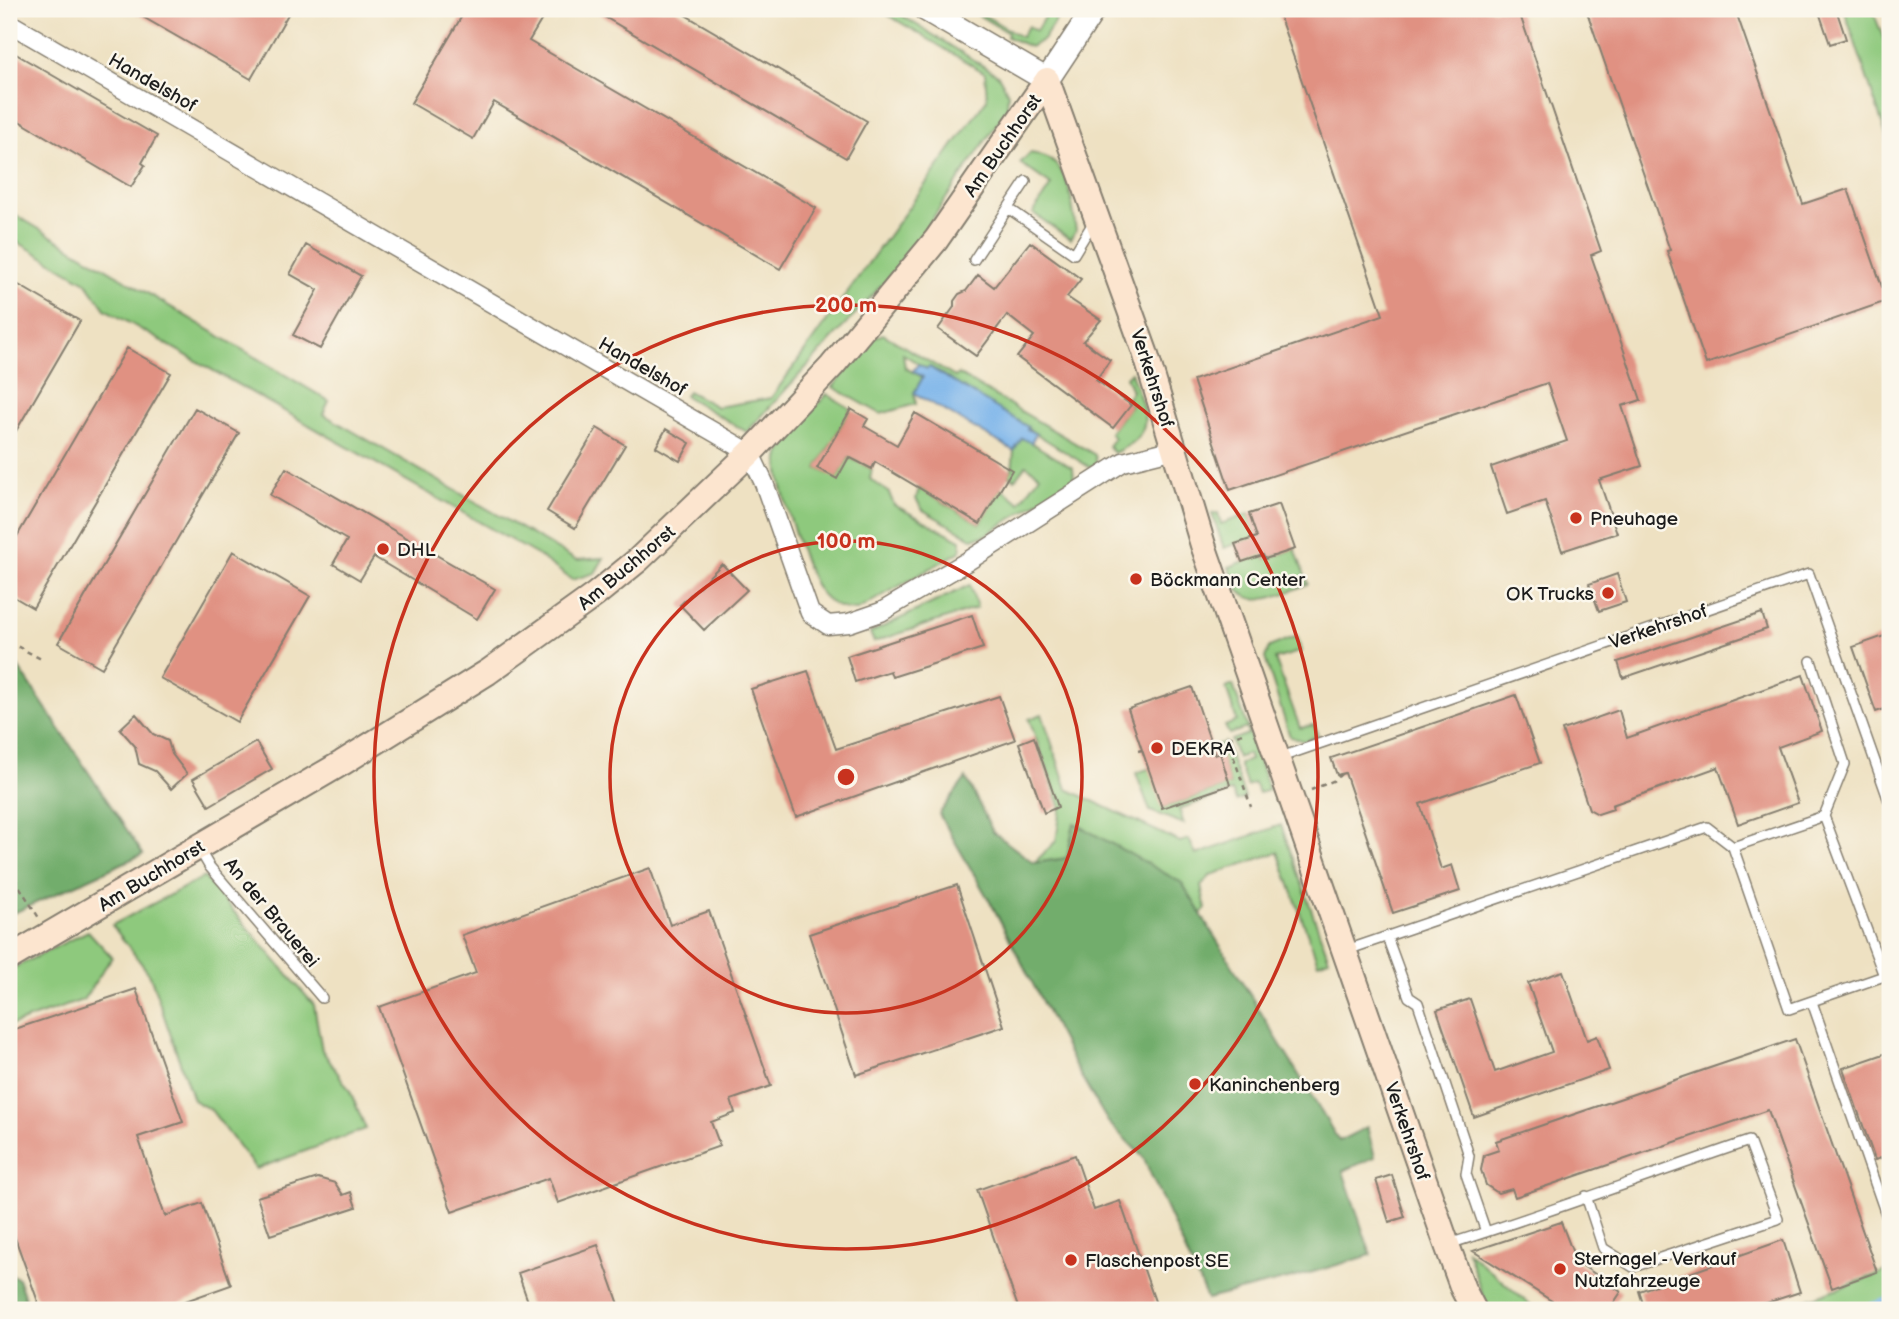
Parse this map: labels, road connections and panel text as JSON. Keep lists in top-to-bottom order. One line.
{"streets":{"main road":["Am Buchhorst","Verkehrshof"],"street":["Handelshof"],"lane":["An der Brauerei"]},"crossings":[["Handelshof","Am Buchhorst"],["Am Buchhorst","Verkehrshof"],["Am Buchhorst","An der Brauerei"]],"places":["Pneuhage","DHL","Böckmann Center","OK Trucks","DEKRA","Kaninchenberg","Flaschenpost SE","Sternagel - Verkauf Nutzfahrzeuge"],"rings":["200 m","100 m"]}
